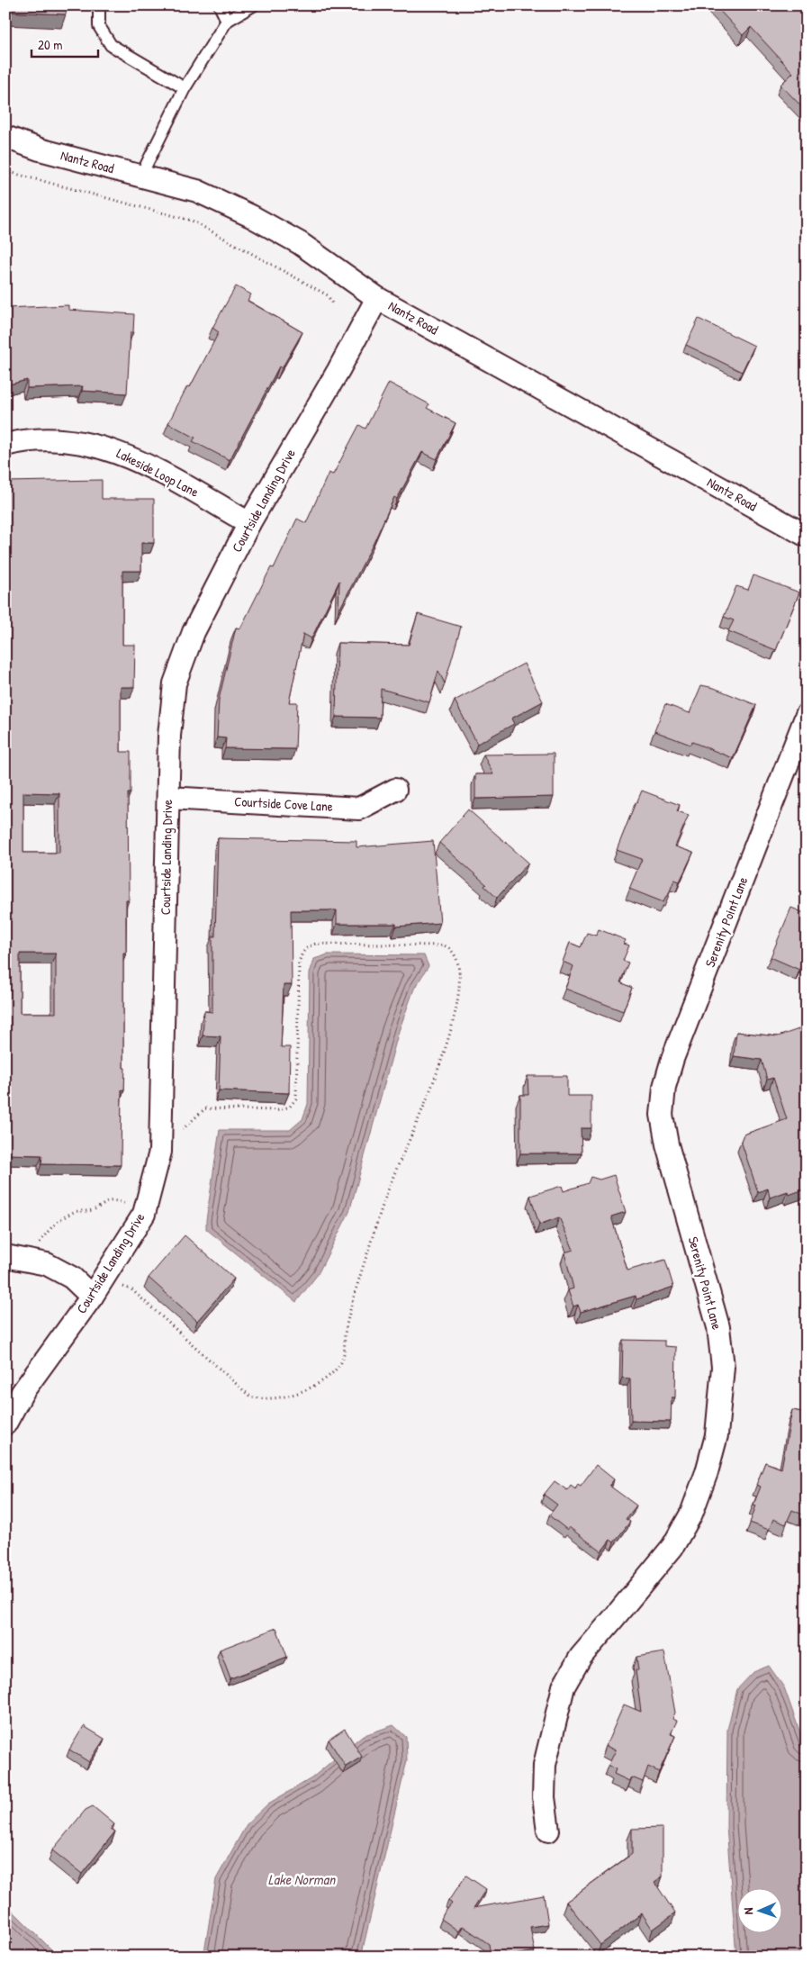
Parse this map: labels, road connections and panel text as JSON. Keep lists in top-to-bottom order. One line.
{"streets":{"street":["Nantz Road","Lakeside Loop Lane","Courtside Landing Drive","Courtside Cove Lane","Serenity Point Lane"]},"crossings":[["Nantz Road","Courtside Landing Drive"],["Lakeside Loop Lane","Courtside Landing Drive"],["Courtside Landing Drive","Courtside Cove Lane"]],"water":["Lake Norman"],"scale_bar":"20 m","north":"left"}
